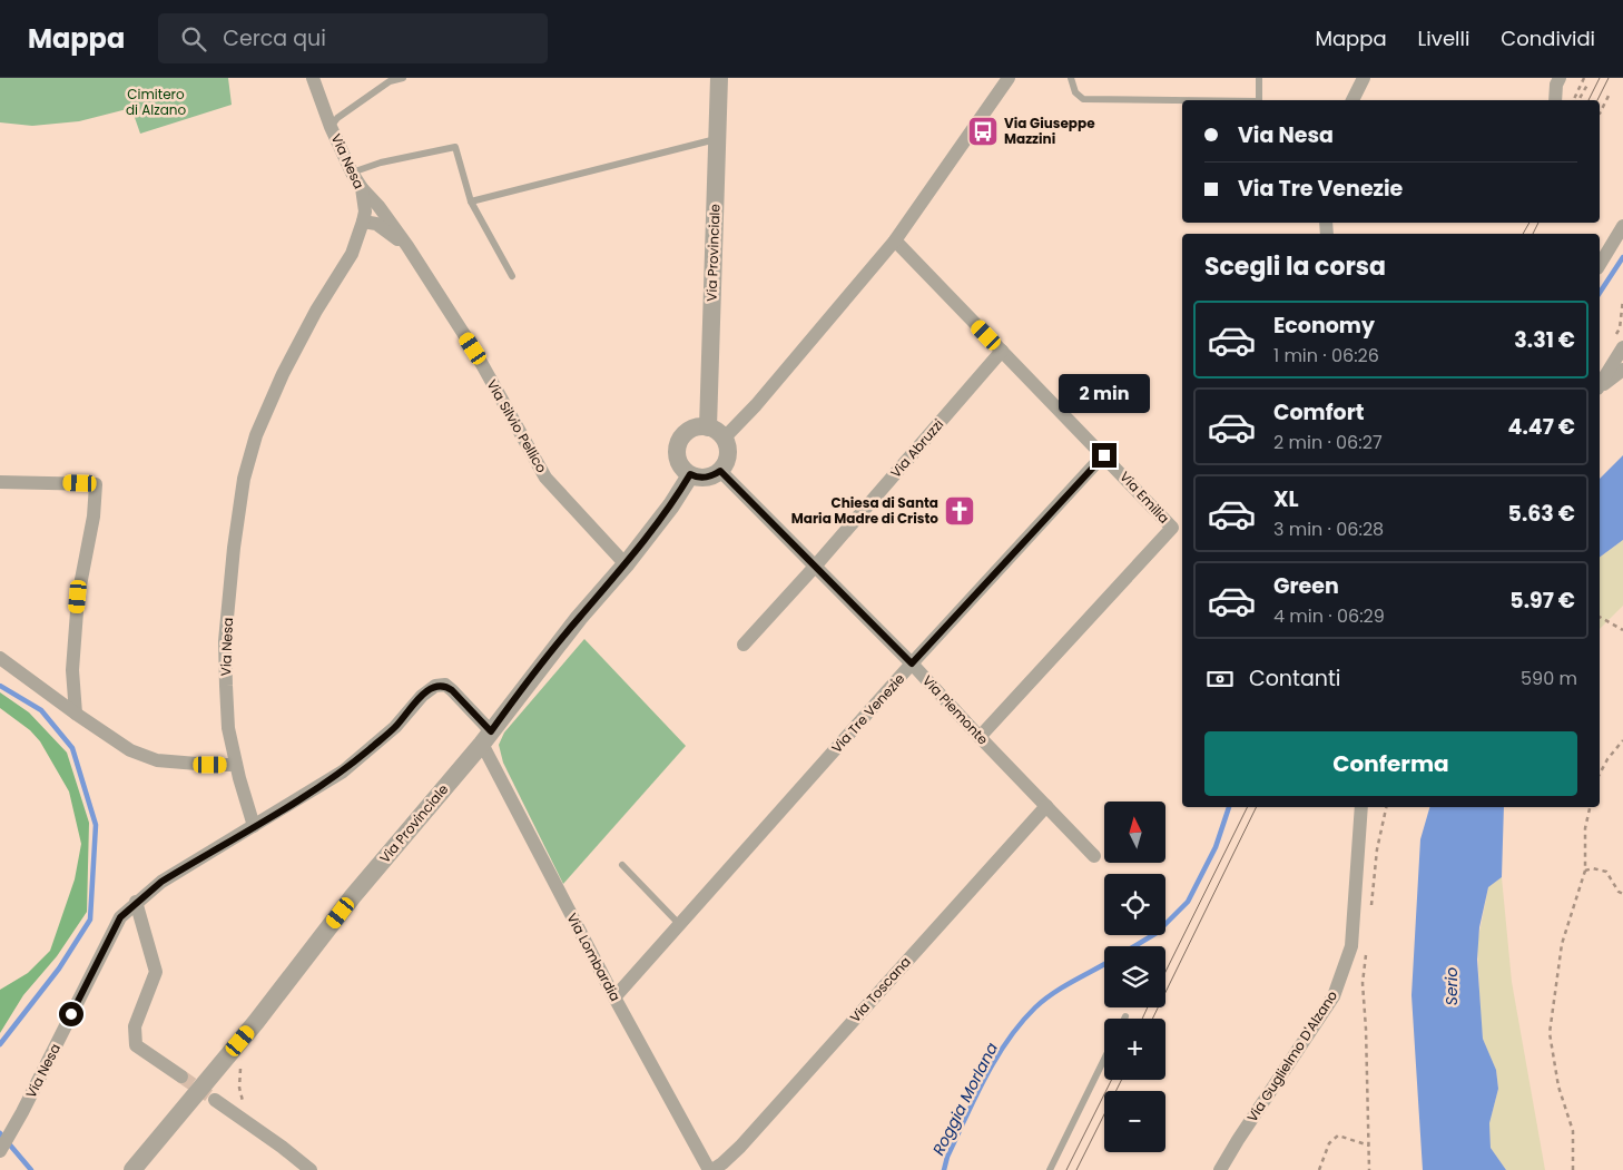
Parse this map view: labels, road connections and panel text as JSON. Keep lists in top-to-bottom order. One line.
{"streets":{"street":["Via Nesa","Via Provinciale","Via Silvio Pellico","Via Abruzzi","Via Emilia","Via Piemonte","Via Tre Venezie","Via Lombardia","Via Toscana","Via Guglielmo D'Alzano"]},"crossings":[["Via Nesa","Via Silvio Pellico"],["Via Nesa","Via Lombardia"],["Via Provinciale","Via Silvio Pellico"],["Via Provinciale","Via Piemonte"],["Via Provinciale","Via Lombardia"],["Via Abruzzi","Via Emilia"],["Via Abruzzi","Via Piemonte"],["Via Emilia","Via Piemonte"],["Via Emilia","Via Tre Venezie"],["Via Piemonte","Via Tre Venezie"],["Via Piemonte","Via Toscana"],["Via Tre Venezie","Via Lombardia"],["Via Lombardia","Via Toscana"]],"water":["Serio","Roggia Morlana"],"parks":["Cimitero di Alzano"],"places":{"bus stop":["Via Giuseppe Mazzini"],"church":["Chiesa di Santa Maria Madre di Cristo"]},"north":"top","page":{"header":"Mappa","search":"Cerca qui","nav":["Mappa","Livelli","Condividi"],"banner":["Via Nesa","Via Tre Venezie"],"heading":"Scegli la corsa","list":[{"name":"Economy","note":"1 min · 06:26","value":"3.31 €"},{"name":"Comfort","note":"2 min · 06:27","value":"4.47 €"},{"name":"XL","note":"3 min · 06:28","value":"5.63 €"},{"name":"Green","note":"4 min · 06:29","value":"5.97 €"}],"bubble":"2 min","pay":["Contanti","590 m"],"buttons":"Conferma","map_buttons":["+","−"]}}
